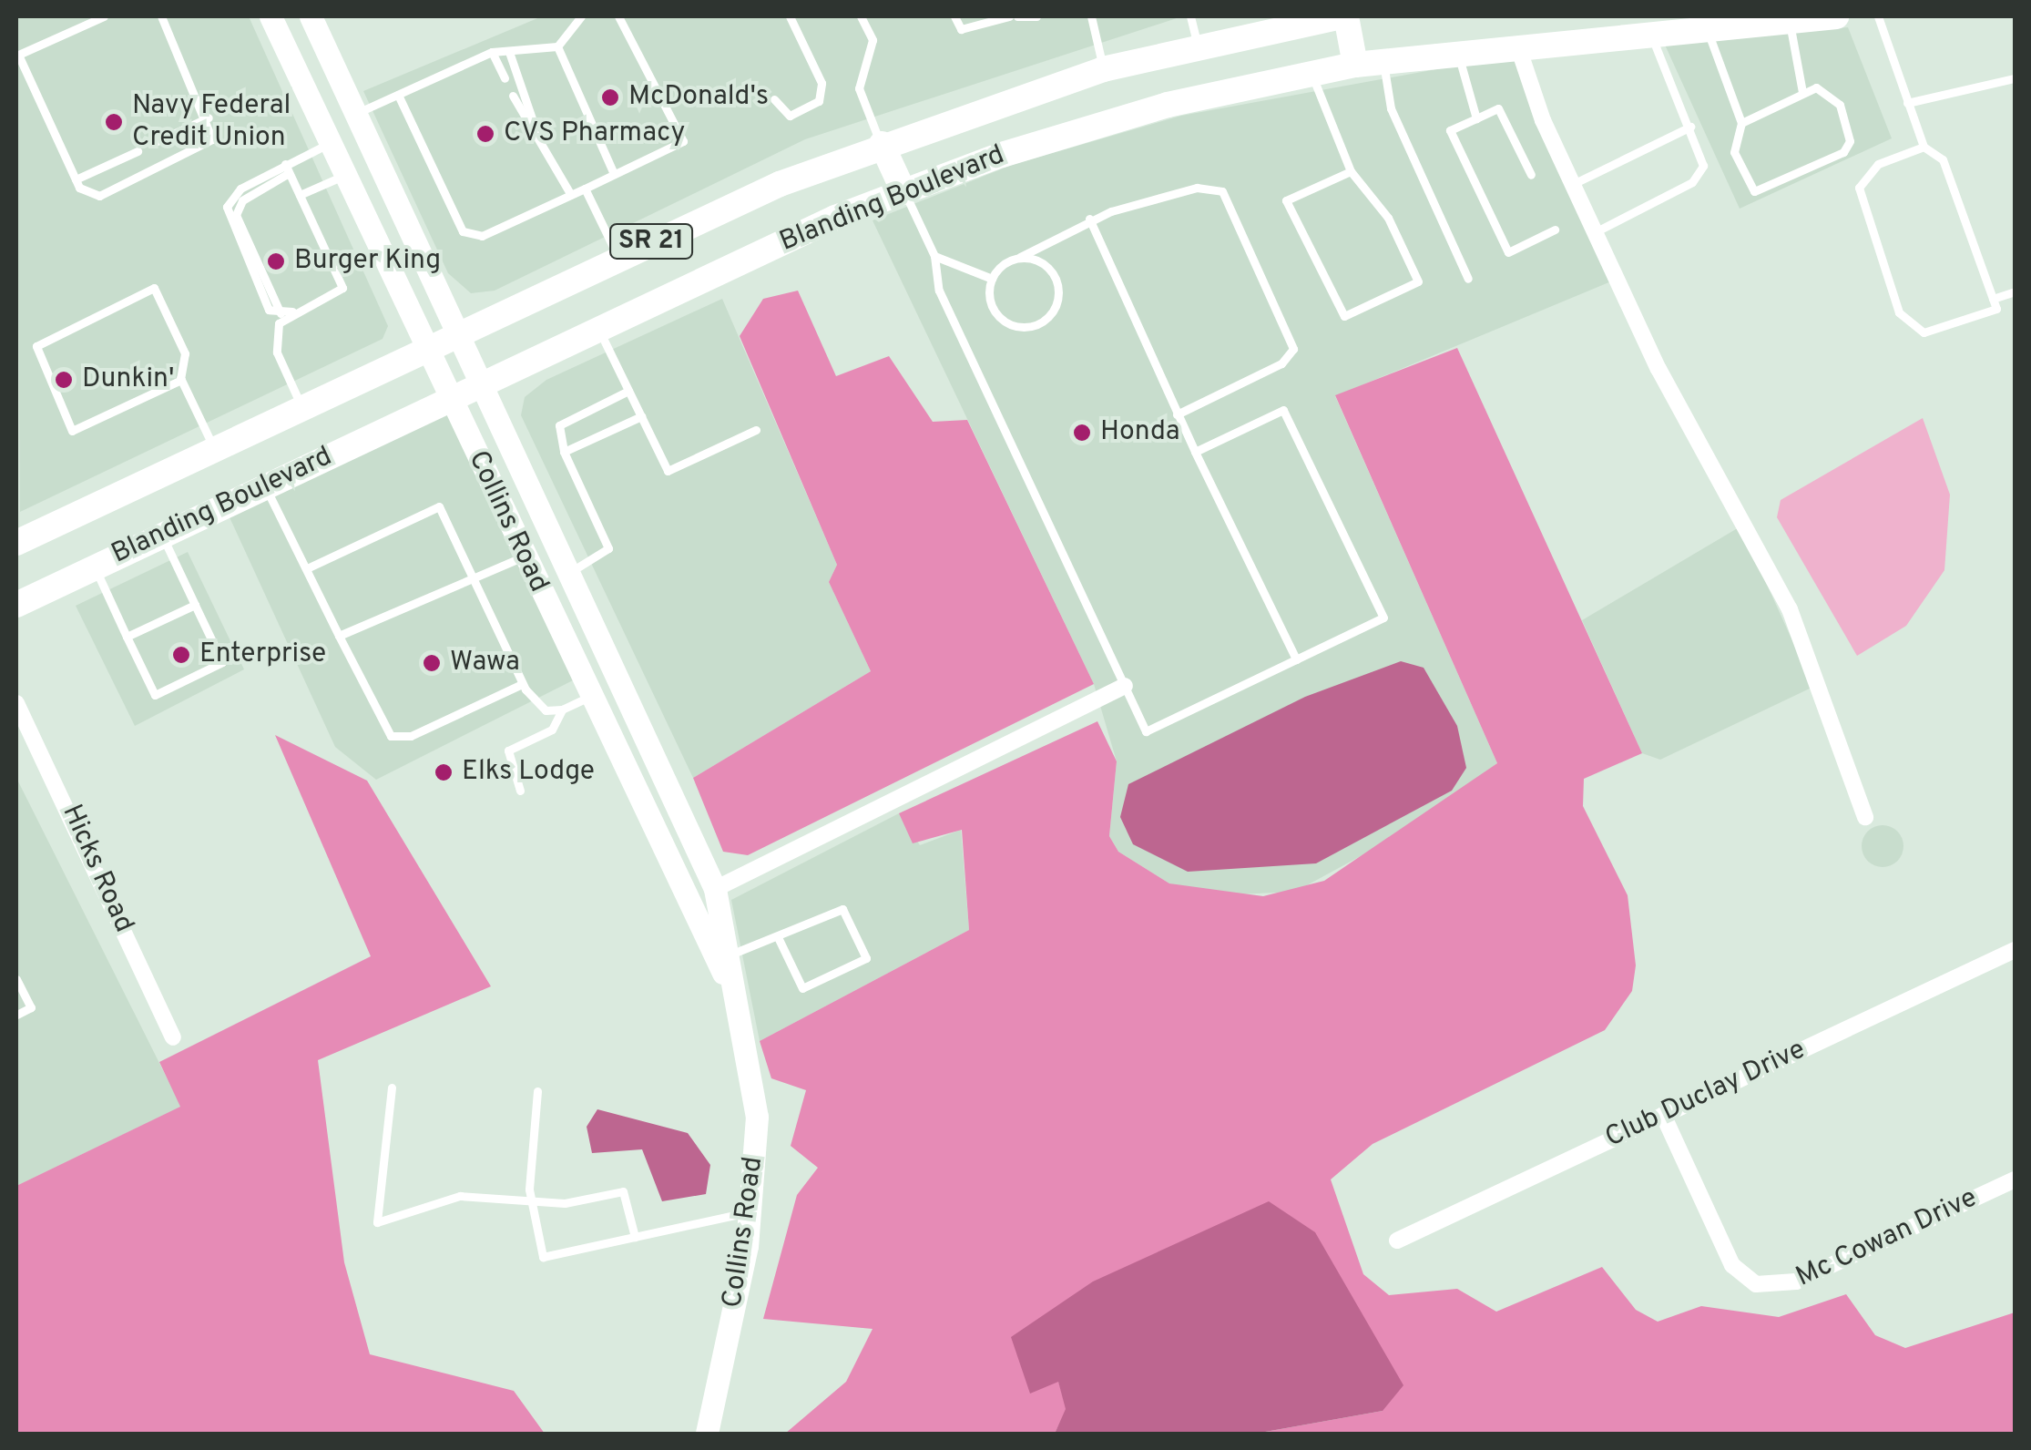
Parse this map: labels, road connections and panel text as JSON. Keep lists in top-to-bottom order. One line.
{"streets":{"main road":["Blanding Boulevard","SR 21"],"street":["Collins Road","Hicks Road","Club Duclay Drive","Mc Cowan Drive"]},"crossings":[["Blanding Boulevard","Collins Road"],["Club Duclay Drive","Mc Cowan Drive"]],"places":["McDonald's","Navy Federal Credit Union","CVS Pharmacy","Burger King","Dunkin'","Honda","Enterprise","Wawa","Elks Lodge"]}
